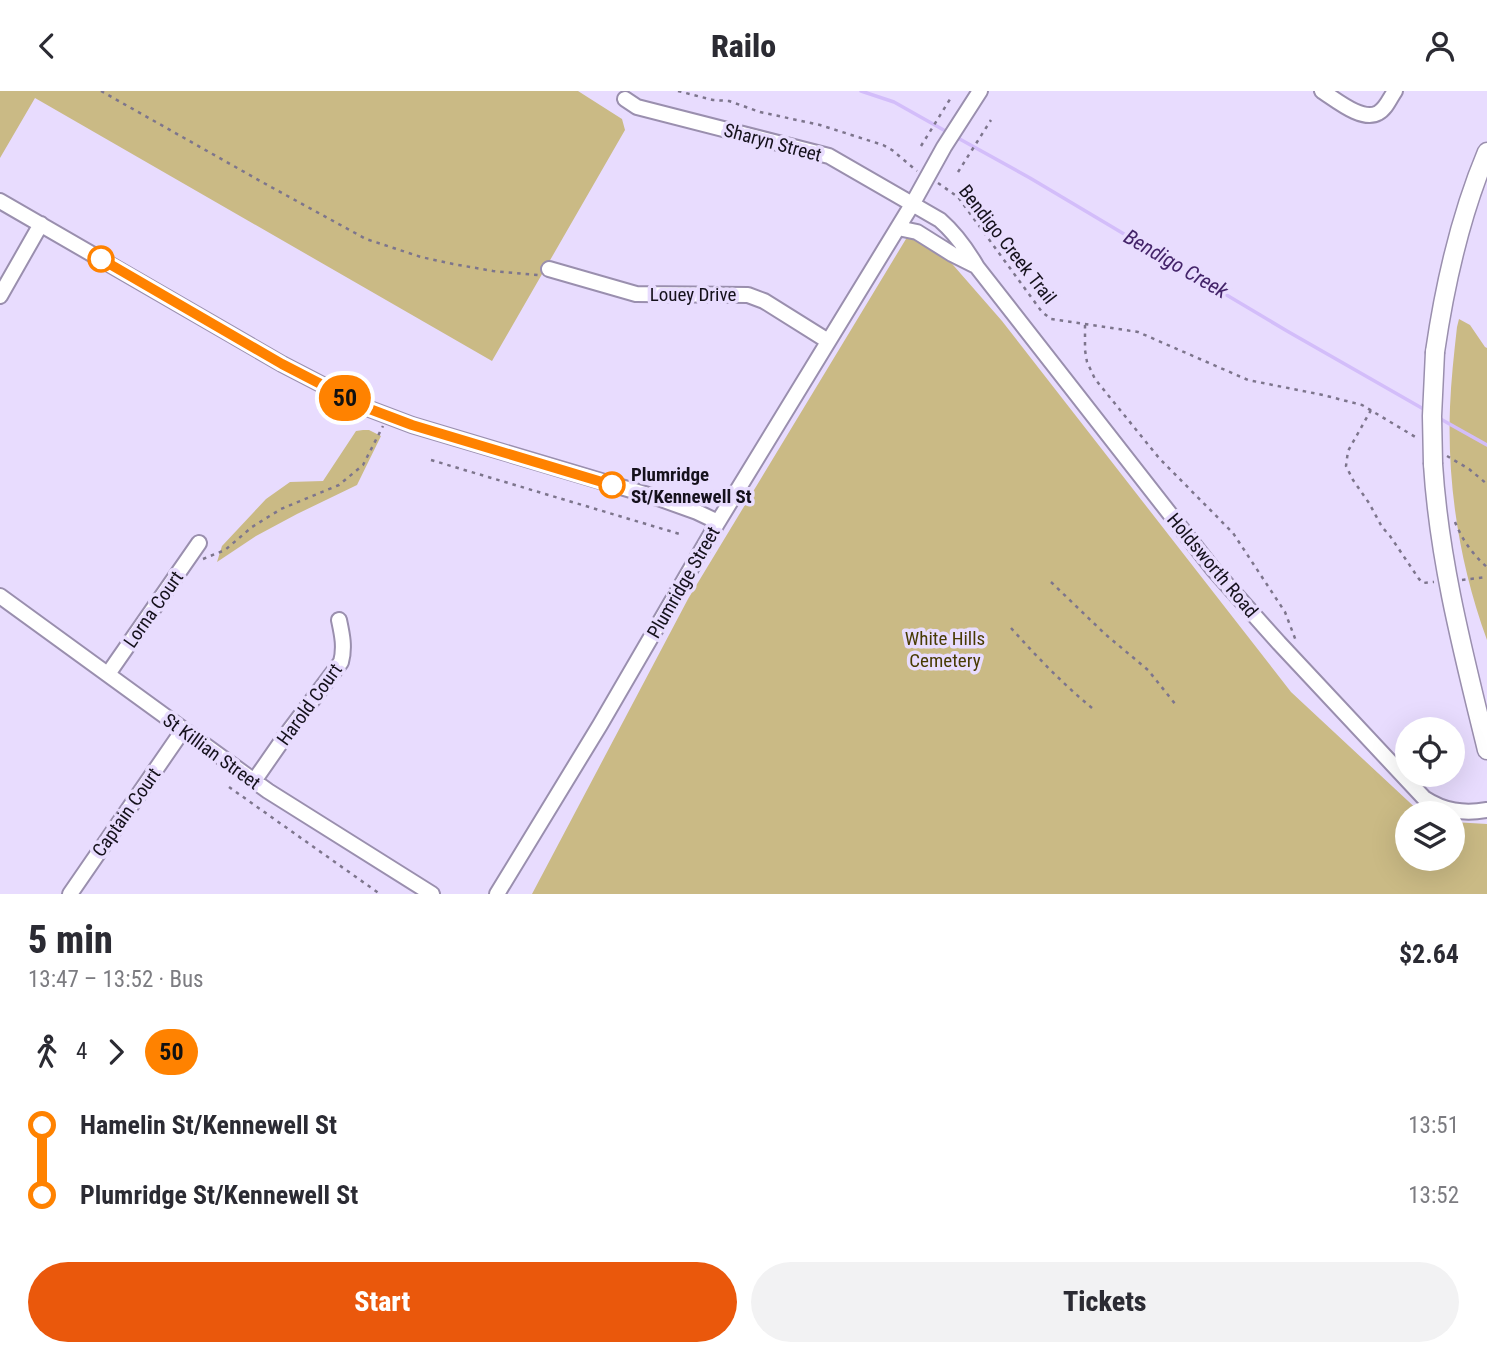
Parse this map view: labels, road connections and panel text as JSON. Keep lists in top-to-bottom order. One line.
{"streets":{"street":["Sharyn Street","Louey Drive","Holdsworth Road","Plumridge Street","Lorna Court","Harold Court","St Killian Street","Captain Court"],"path":["Bendigo Creek Trail"]},"crossings":[["Sharyn Street","Holdsworth Road"],["Sharyn Street","Plumridge Street"],["Louey Drive","Plumridge Street"],["Holdsworth Road","Plumridge Street"],["Lorna Court","St Killian Street"],["Harold Court","St Killian Street"],["St Killian Street","Captain Court"]],"water":["Bendigo Creek"],"parks":["White Hills Cemetery"],"places":["Plumridge St/Kennewell St"],"lines":["bus line 50"],"page":{"header":"Railo","on_map":"50","heading":["5 min","13:47 – 13:52 · Bus","$2.64"],"legs":["4","50"],"list":[{"name":"Hamelin St/Kennewell St","value":"13:51"},{"name":"Plumridge St/Kennewell St","value":"13:52"}],"buttons":["Start","Tickets"]}}
